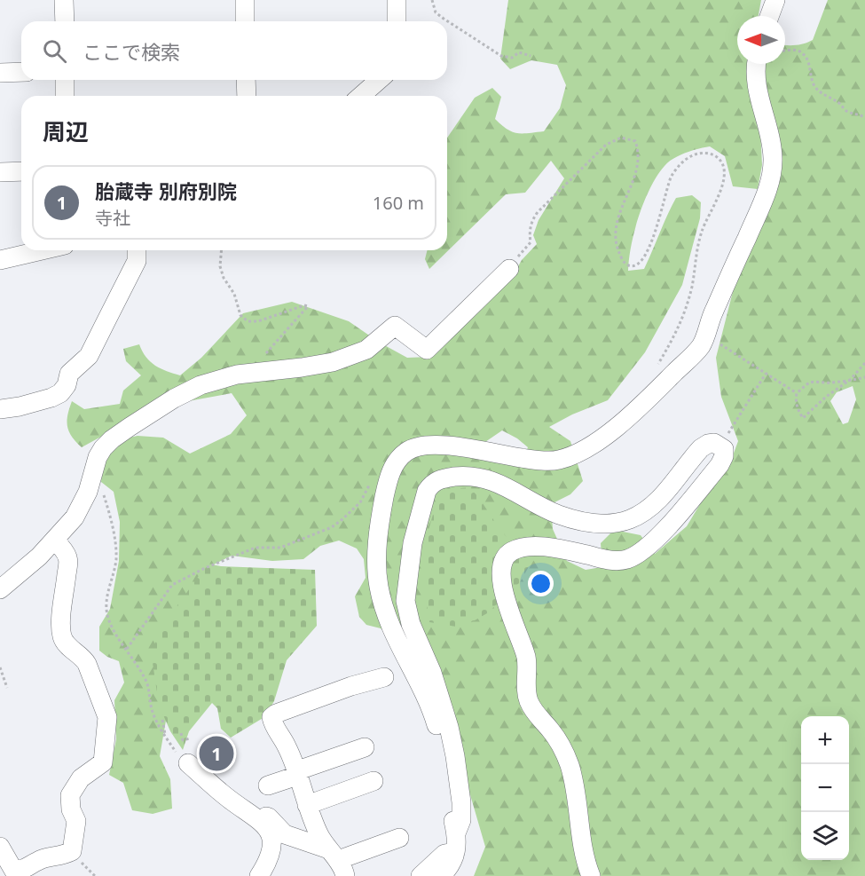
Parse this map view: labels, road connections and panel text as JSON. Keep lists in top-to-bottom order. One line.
{"north":"left","page":{"search":"ここで検索","heading":"周辺","list":[{"mark":"1","name":"胎蔵寺 別府別院","note":"寺社","value":"160 m"}],"map_buttons":["+","−"],"pins":"1"}}
